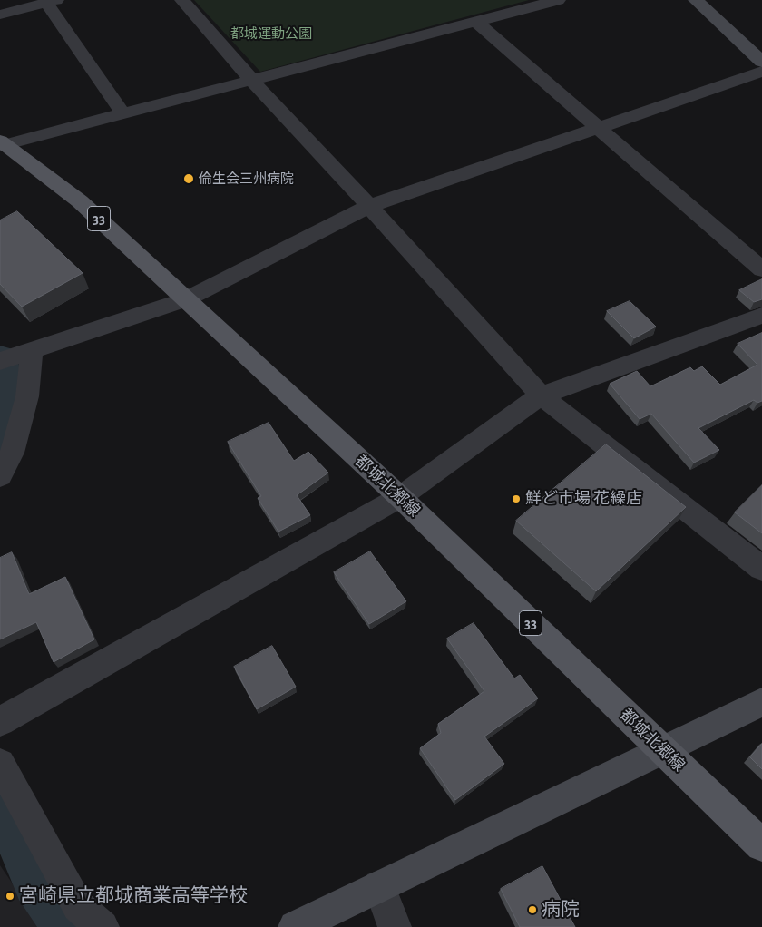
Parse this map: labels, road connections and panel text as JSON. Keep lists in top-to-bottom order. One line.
{"streets":{"main road":["33","都城北郷線"]},"parks":["都城運動公園"],"places":["倫生会三州病院","鮮ど市場 花繰店","宮崎県立都城商業高等学校","病院"]}
